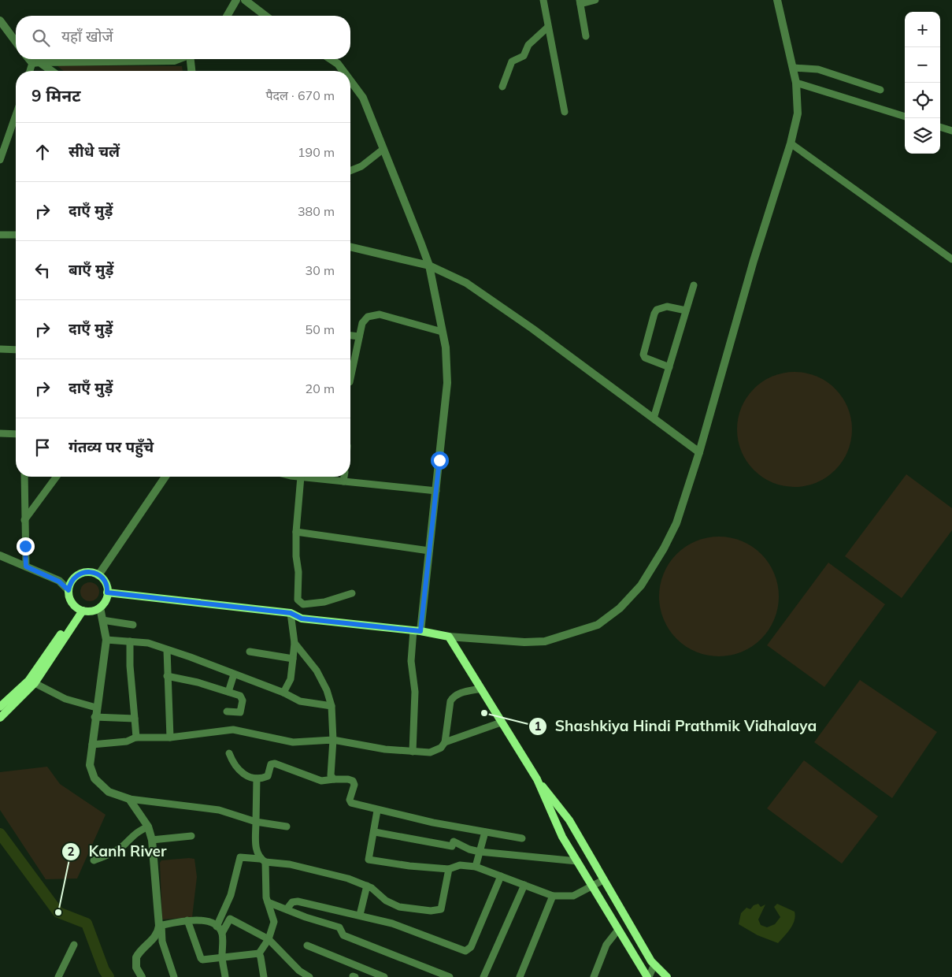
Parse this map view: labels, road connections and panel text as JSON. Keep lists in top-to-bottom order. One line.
{"places":["Shashkiya Hindi Prathmik Vidhalaya","Kanh River"],"page":{"map_buttons":["+","−"],"search":"यहाँ खोजें","heading":["9 मिनट","पैदल · 670 m"],"list":[["सीधे चलें","190 m"],["दाएँ मुड़ें","380 m"],["बाएँ मुड़ें","30 m"],["दाएँ मुड़ें","50 m"],["दाएँ मुड़ें","20 m"],"गंतव्य पर पहुँचे"]}}
